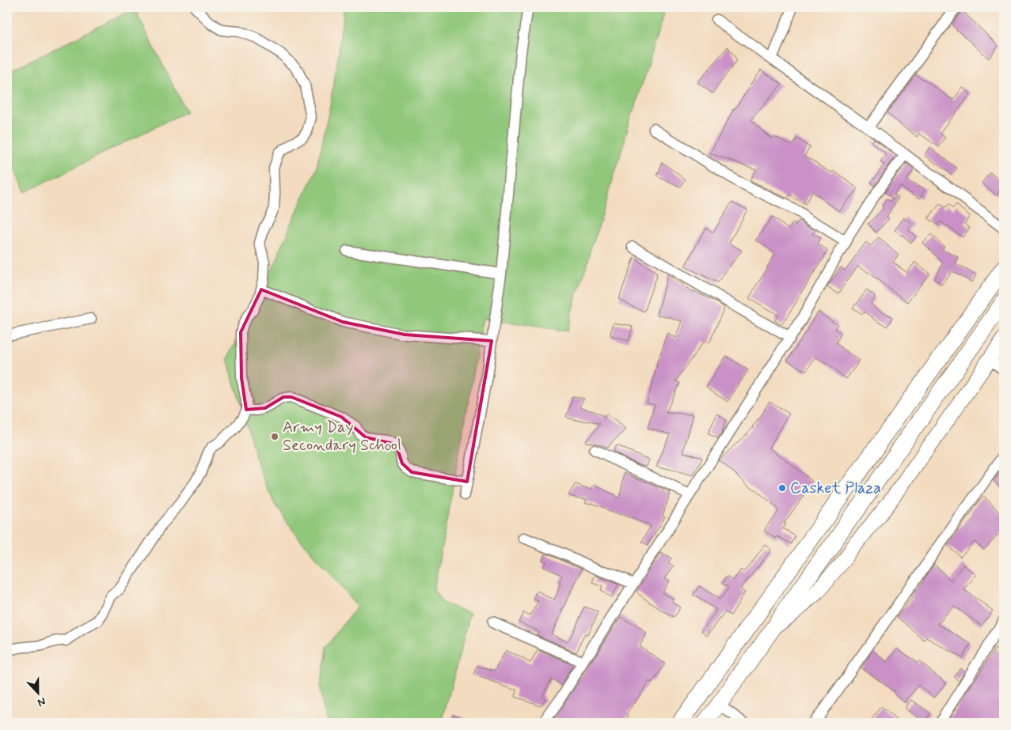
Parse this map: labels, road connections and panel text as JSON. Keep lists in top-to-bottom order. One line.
{"places":["Army Day Secondary School","Casket Plaza"],"north":"bottom"}
